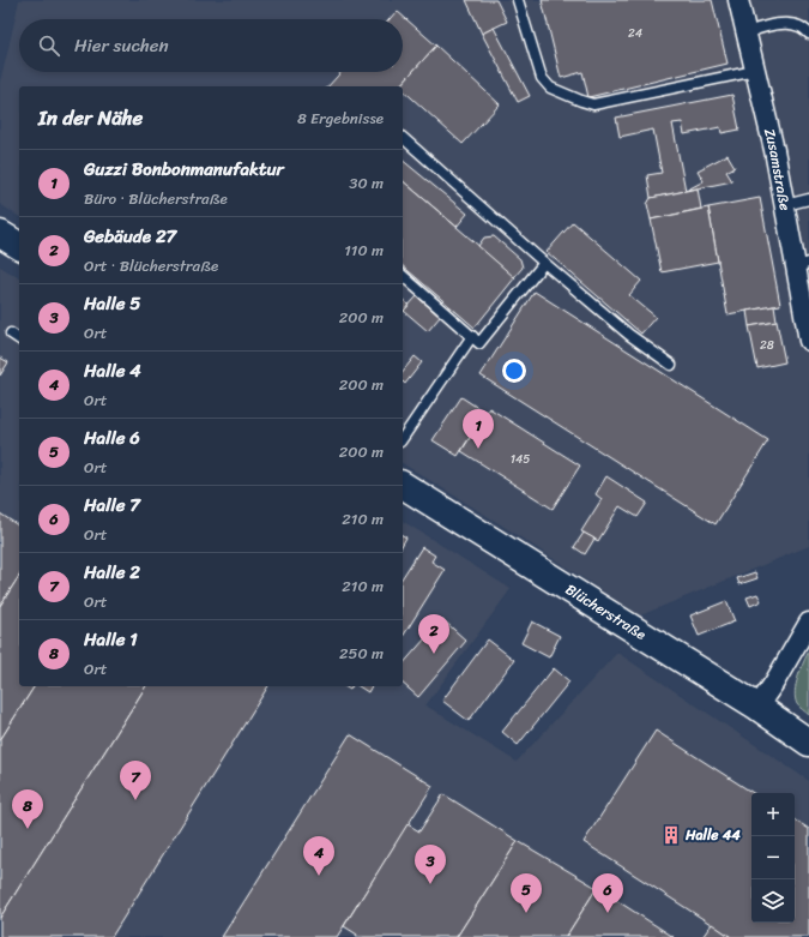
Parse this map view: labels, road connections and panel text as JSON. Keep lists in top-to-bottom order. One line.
{"streets":{"main road":["Blücherstraße"],"street":["Zusamstraße"]},"places":{"building":["Halle 44"]},"house_numbers":["24","28","145"],"page":{"search":"Hier suchen","heading":["In der Nähe","8 Ergebnisse"],"list":[{"mark":"1","name":"Guzzi Bonbonmanufaktur","note":"Büro · Blücherstraße","value":"30 m"},{"mark":"2","name":"Gebäude 27","note":"Ort · Blücherstraße","value":"110 m"},{"mark":"3","name":"Halle 5","note":"Ort","value":"200 m"},{"mark":"4","name":"Halle 4","note":"Ort","value":"200 m"},{"mark":"5","name":"Halle 6","note":"Ort","value":"200 m"},{"mark":"6","name":"Halle 7","note":"Ort","value":"210 m"},{"mark":"7","name":"Halle 2","note":"Ort","value":"210 m"},{"mark":"8","name":"Halle 1","note":"Ort","value":"250 m"}],"pins":["1","2","7","8","4","3","5","6"],"map_buttons":["+","−"]}}
